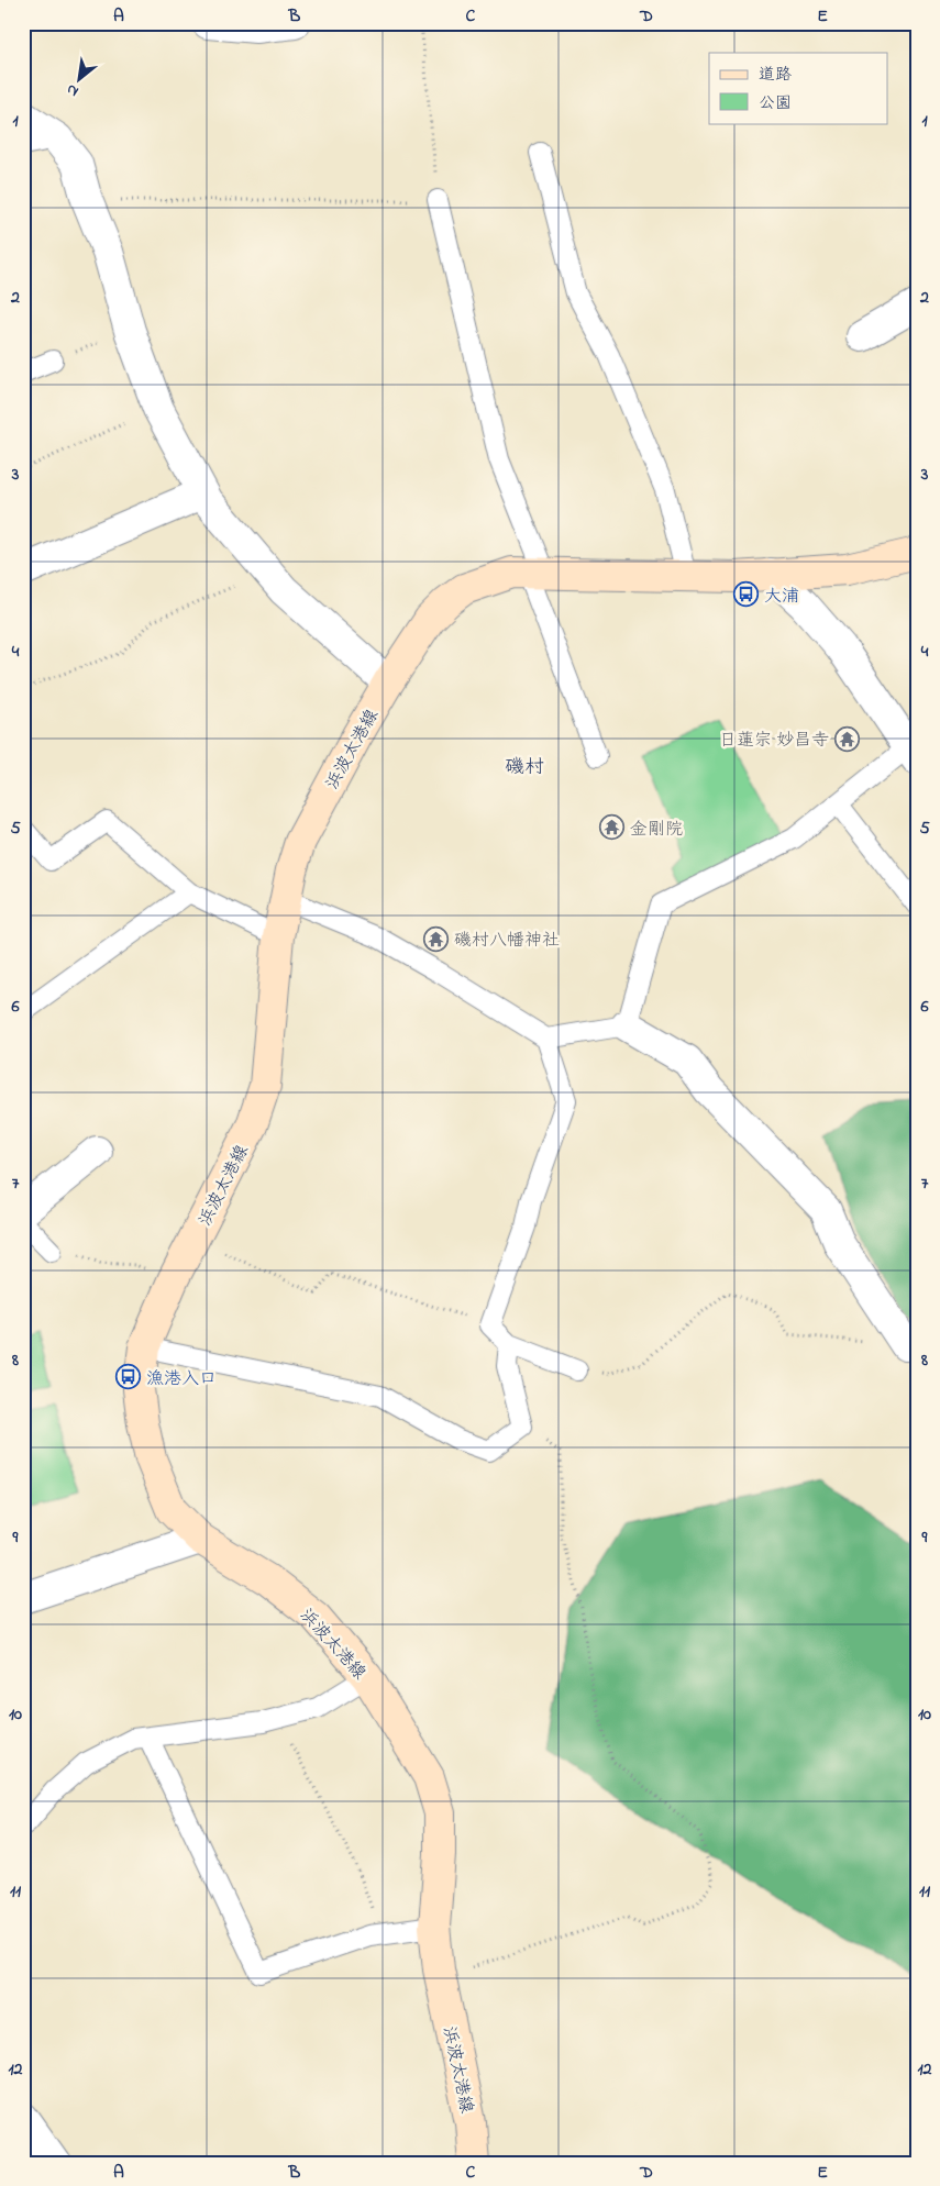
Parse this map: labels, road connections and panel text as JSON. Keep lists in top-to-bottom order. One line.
{"streets":{"main road":["浜波太港線"]},"districts":["磯村"],"places":{"bus stop":["大浦","漁港入口"],"temple":["日蓮宗 妙昌寺","金剛院","磯村八幡神社"]},"legend":["道路","公園"],"north":"bottom left","grid":{"columns":["A","B","C","D","E"],"rows":["1","2","3","4","5","6","7","8","9","10","11","12"]}}
